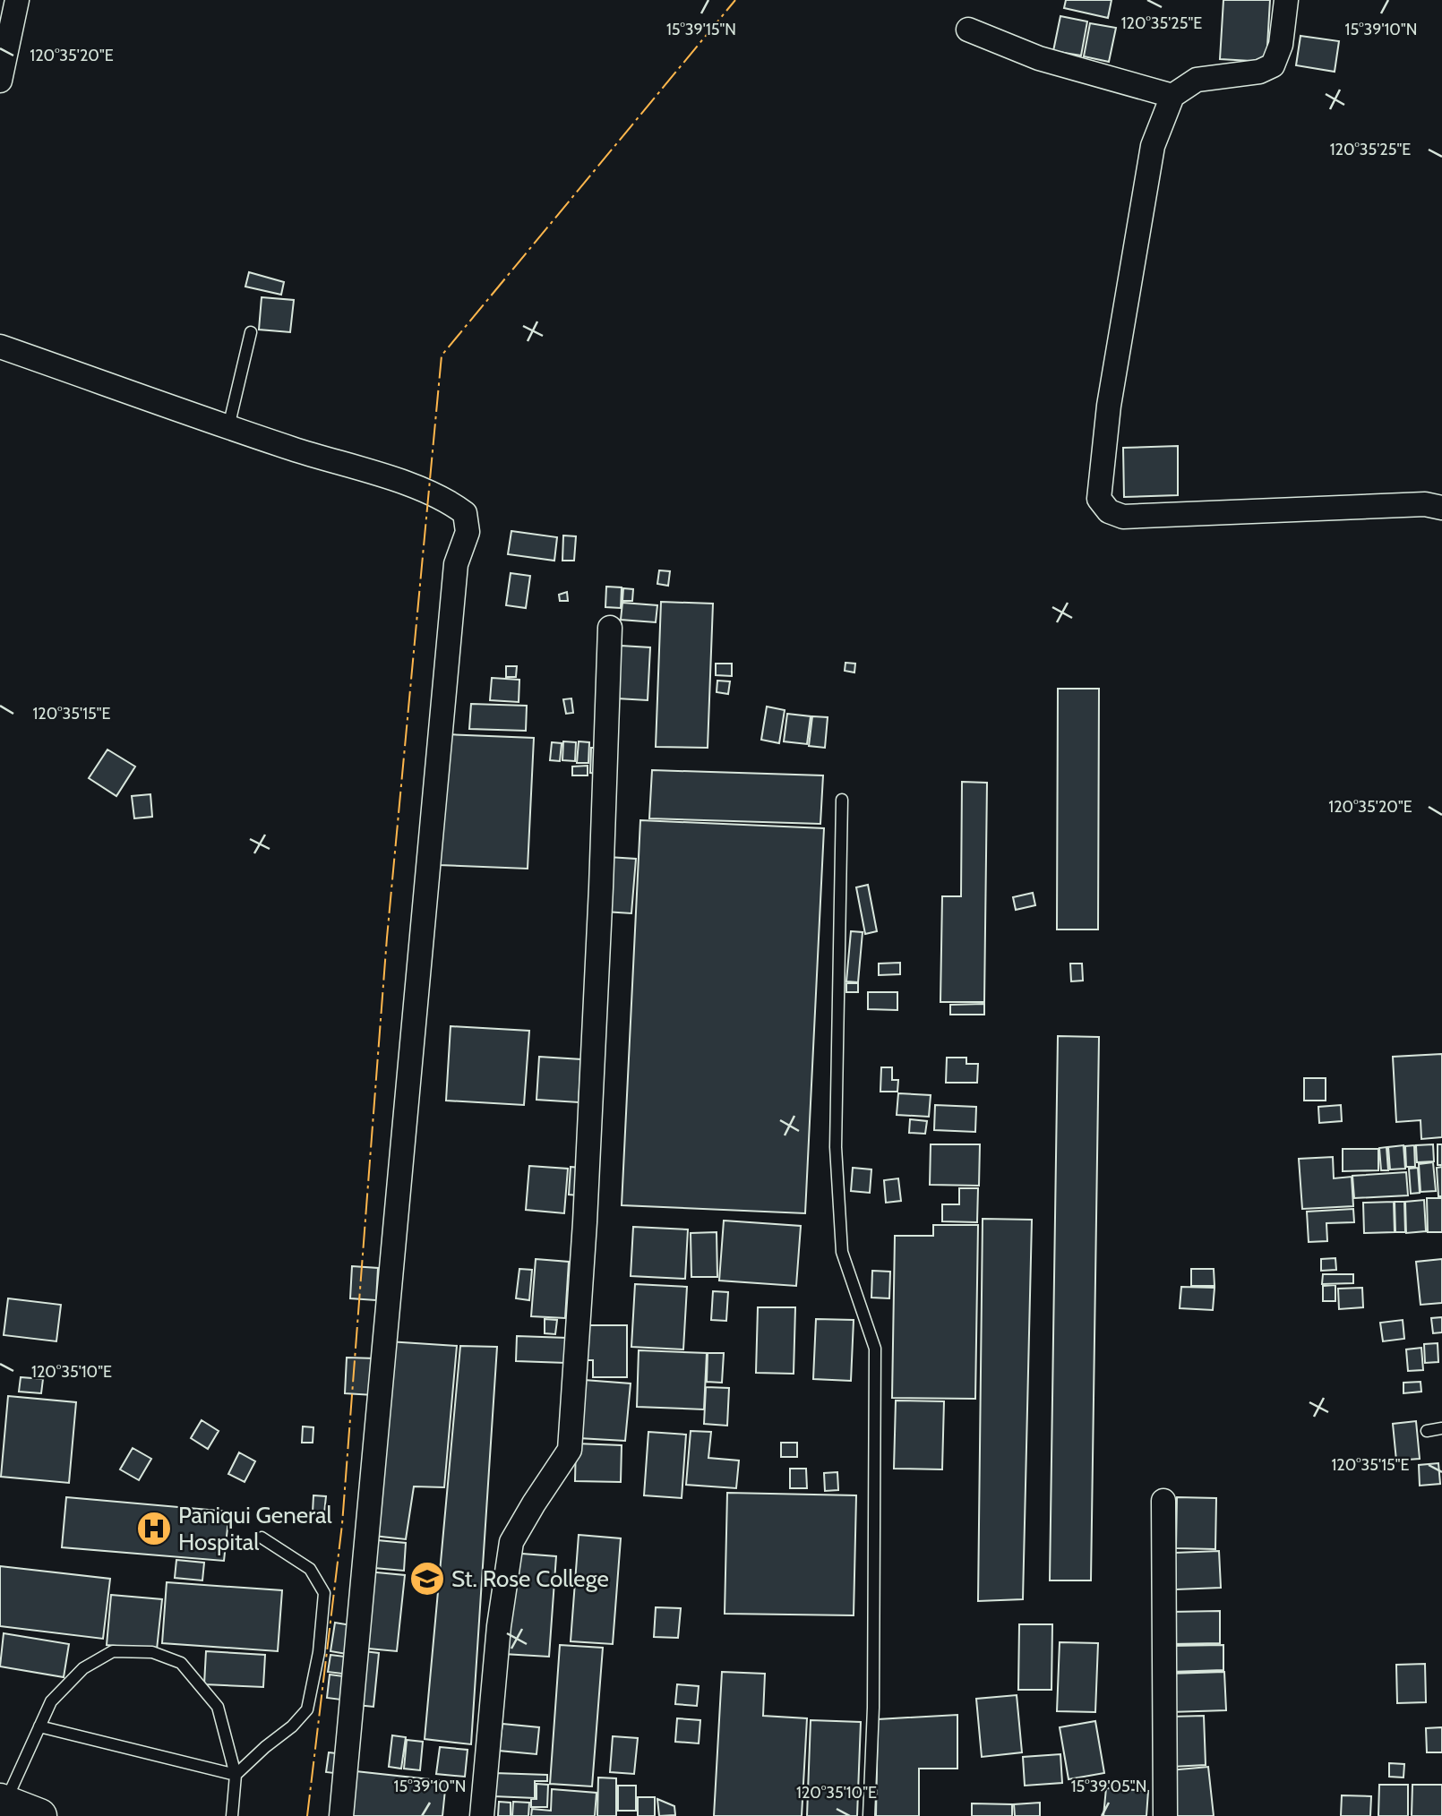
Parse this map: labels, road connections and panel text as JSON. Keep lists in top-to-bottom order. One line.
{"places":{"hospital":["Paniqui General Hospital"],"school or university":["St. Rose College"]},"coordinates":["120°35'25\"E","15°39'10\"N","15°39'15\"N","120°35'20\"E","120°35'15\"E","120°35'10\"E","15°39'05\"N"]}
